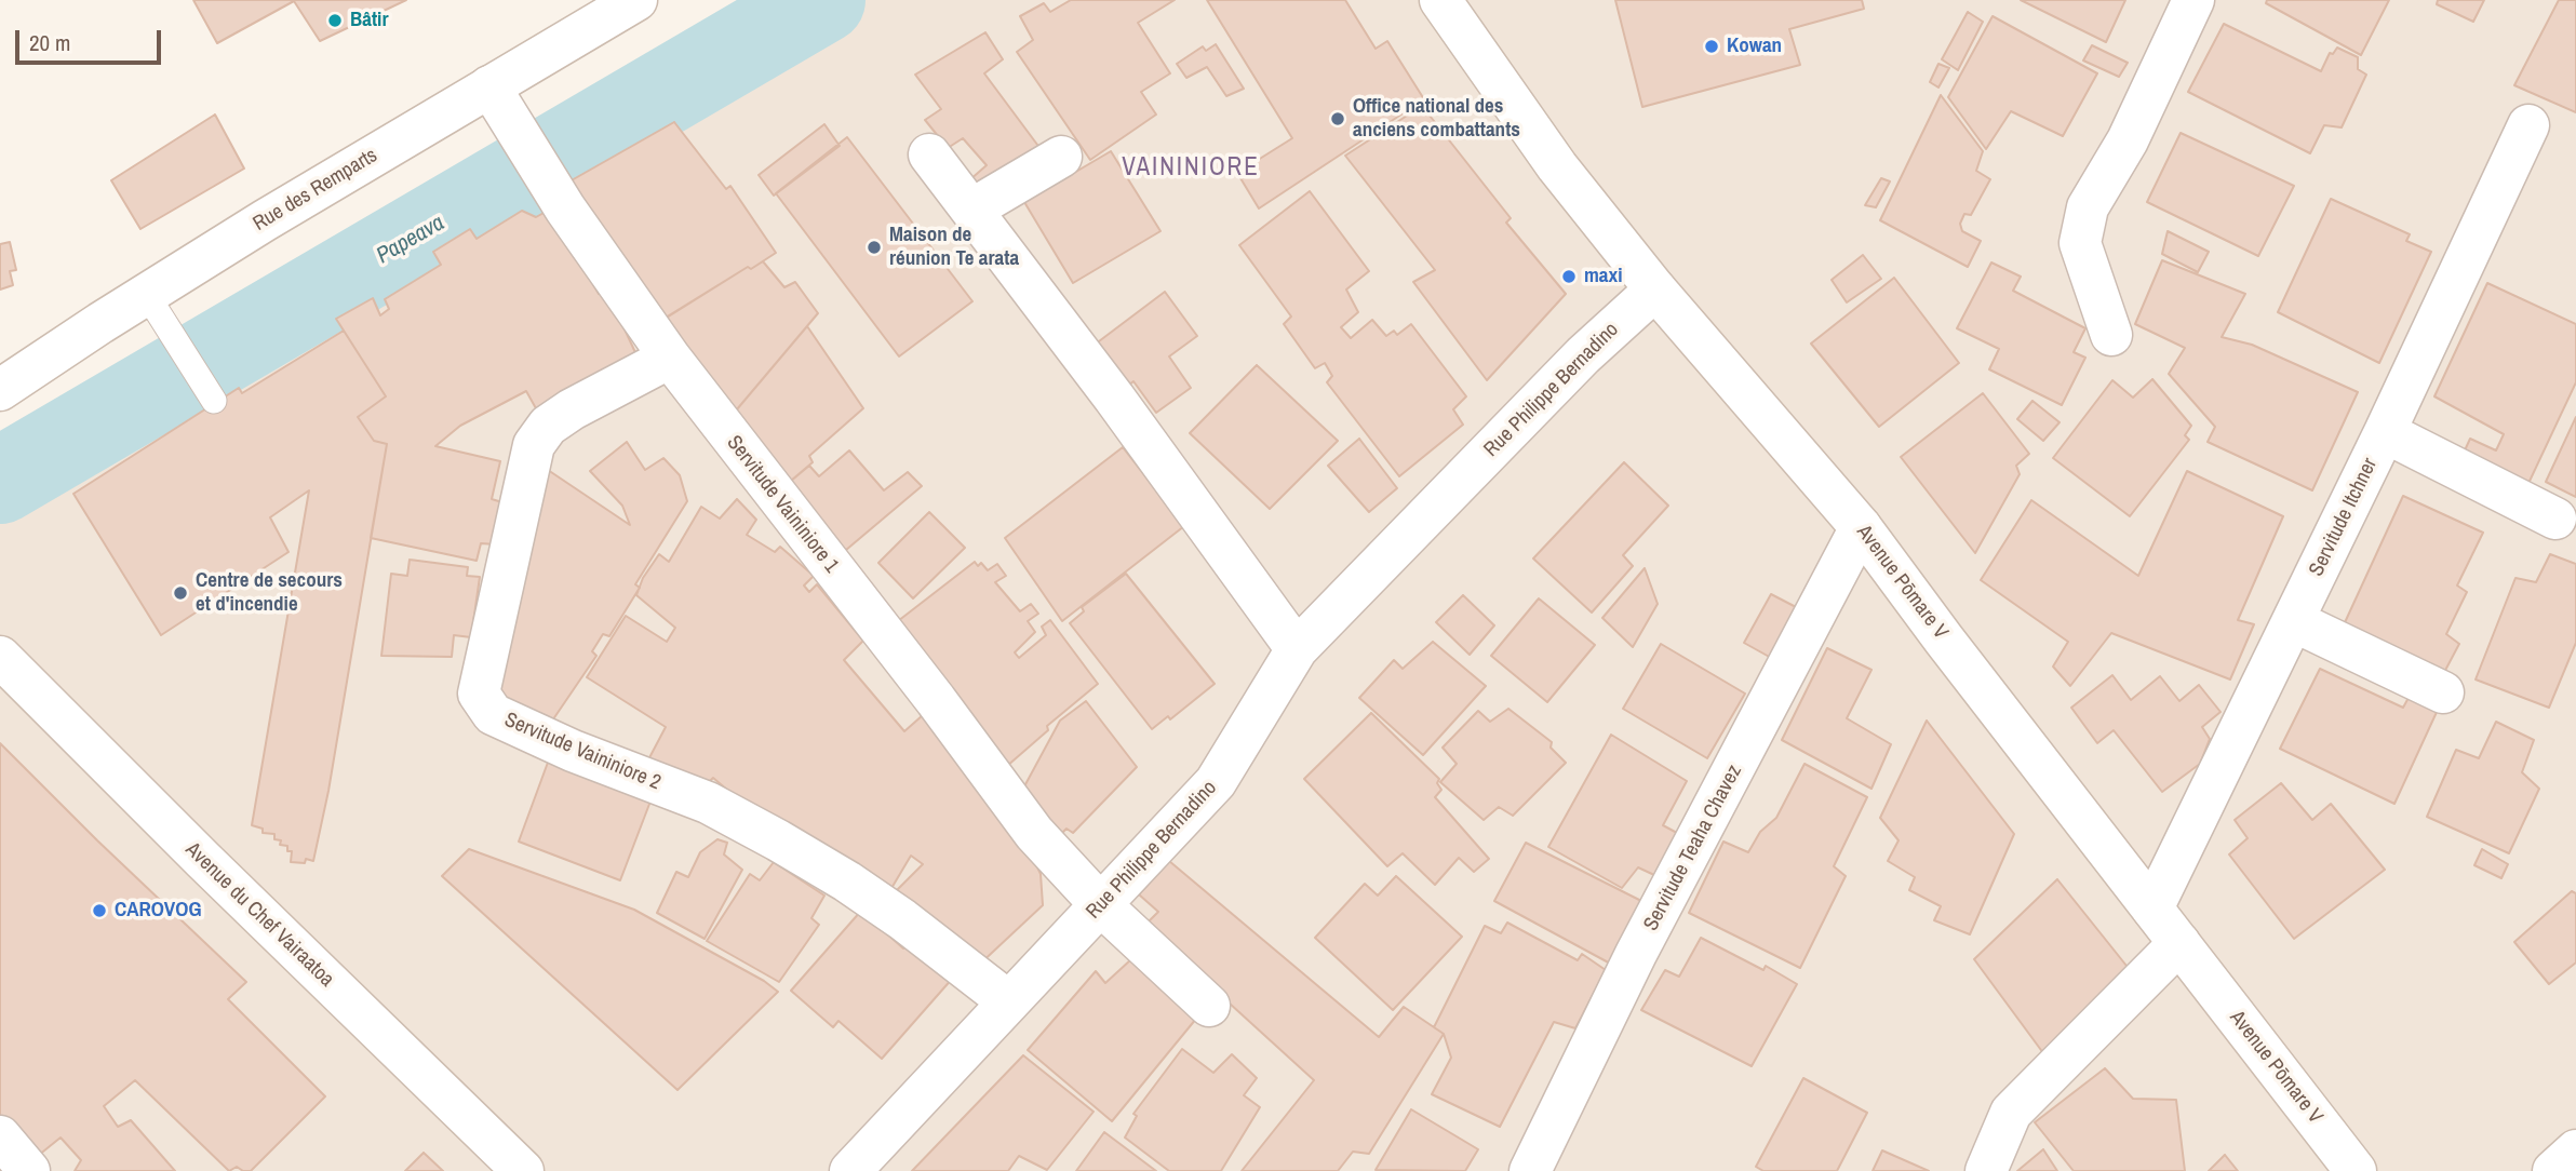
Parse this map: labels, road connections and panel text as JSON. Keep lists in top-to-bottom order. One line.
{"streets":{"street":["Rue des Remparts","Rue Philippe Bernadino","Servitude Vaininiore 1","Servitude Itchner","Avenue Pōmare V","Servitude Vaininiore 2","Servitude Teaha Chavez","Avenue du Chef Vairaatoa"]},"crossings":[["Rue des Remparts","Servitude Vaininiore 1"],["Rue Philippe Bernadino","Servitude Vaininiore 1"],["Rue Philippe Bernadino","Avenue Pōmare V"],["Rue Philippe Bernadino","Servitude Vaininiore 2"],["Servitude Vaininiore 1","Servitude Vaininiore 2"],["Servitude Itchner","Avenue Pōmare V"],["Avenue Pōmare V","Servitude Teaha Chavez"]],"districts":["VAININIORE"],"water":["Papeava"],"places":["Bâtir","Kowan","Office national des anciens combattants","Maison de réunion Te arata","maxi","Centre de secours et d'incendie","CAROVOG"],"scale_bar":"20 m"}
